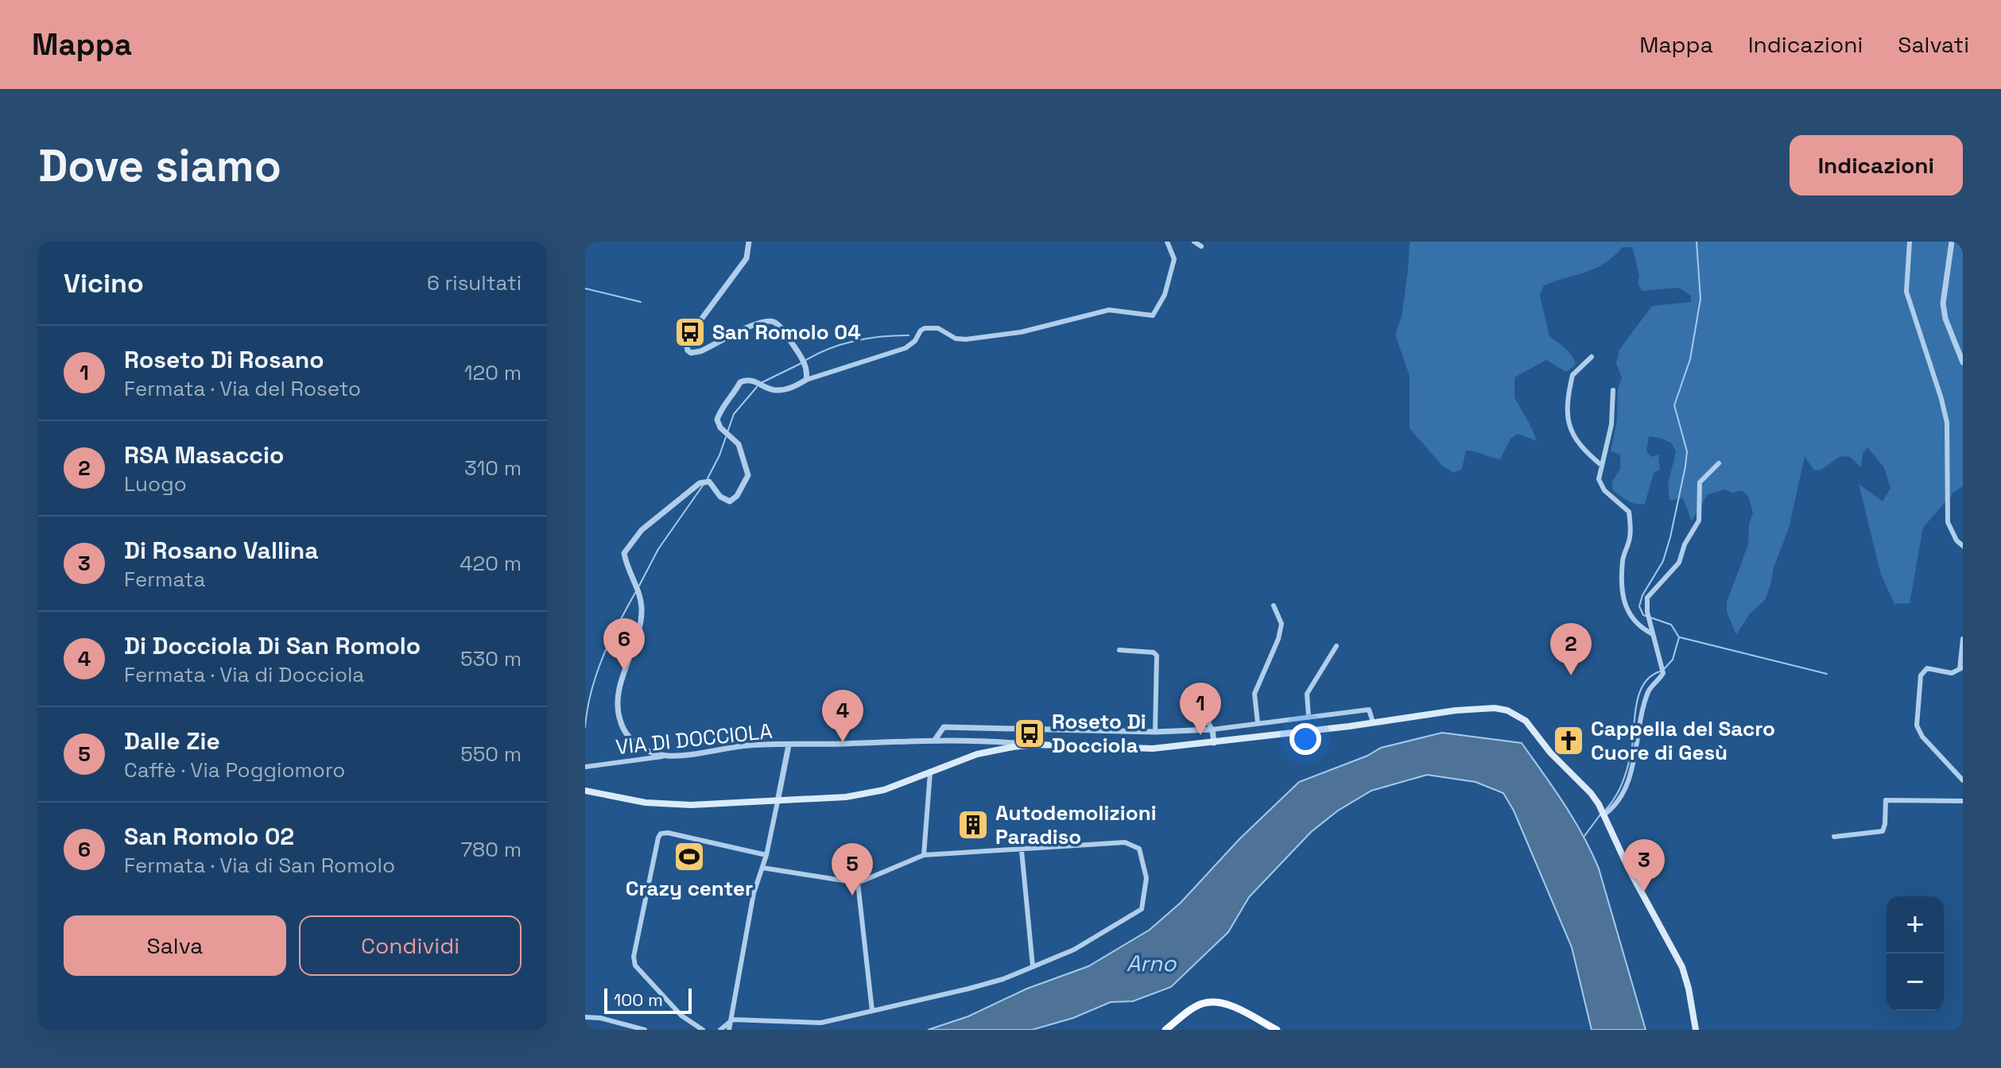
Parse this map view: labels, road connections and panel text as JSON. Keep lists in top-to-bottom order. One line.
{"streets":{"street":["VIA DI DOCCIOLA"]},"water":["Arno"],"places":{"bus stop":["San Romolo 04","Roseto Di Docciola"],"church":["Cappella del Sacro Cuore di Gesù"],"building":["Autodemolizioni Paradiso"],"sports":["Crazy center"]},"scale_bar":"100 m","page":{"header":"Mappa","nav":["Mappa","Indicazioni","Salvati"],"buttons":["Indicazioni",["Salva","Condividi"]],"title":"Dove siamo","heading":["Vicino","6 risultati"],"list":[{"mark":"1","name":"Roseto Di Rosano","note":"Fermata · Via del Roseto","value":"120 m"},{"mark":"2","name":"RSA Masaccio","note":"Luogo","value":"310 m"},{"mark":"3","name":"Di Rosano Vallina","note":"Fermata","value":"420 m"},{"mark":"4","name":"Di Docciola Di San Romolo","note":"Fermata · Via di Docciola","value":"530 m"},{"mark":"5","name":"Dalle Zie","note":"Caffè · Via Poggiomoro","value":"550 m"},{"mark":"6","name":"San Romolo 02","note":"Fermata · Via di San Romolo","value":"780 m"}],"pins":["6","2","1","4","3","5"],"map_buttons":["+","−"],"scale":"100 m"}}
